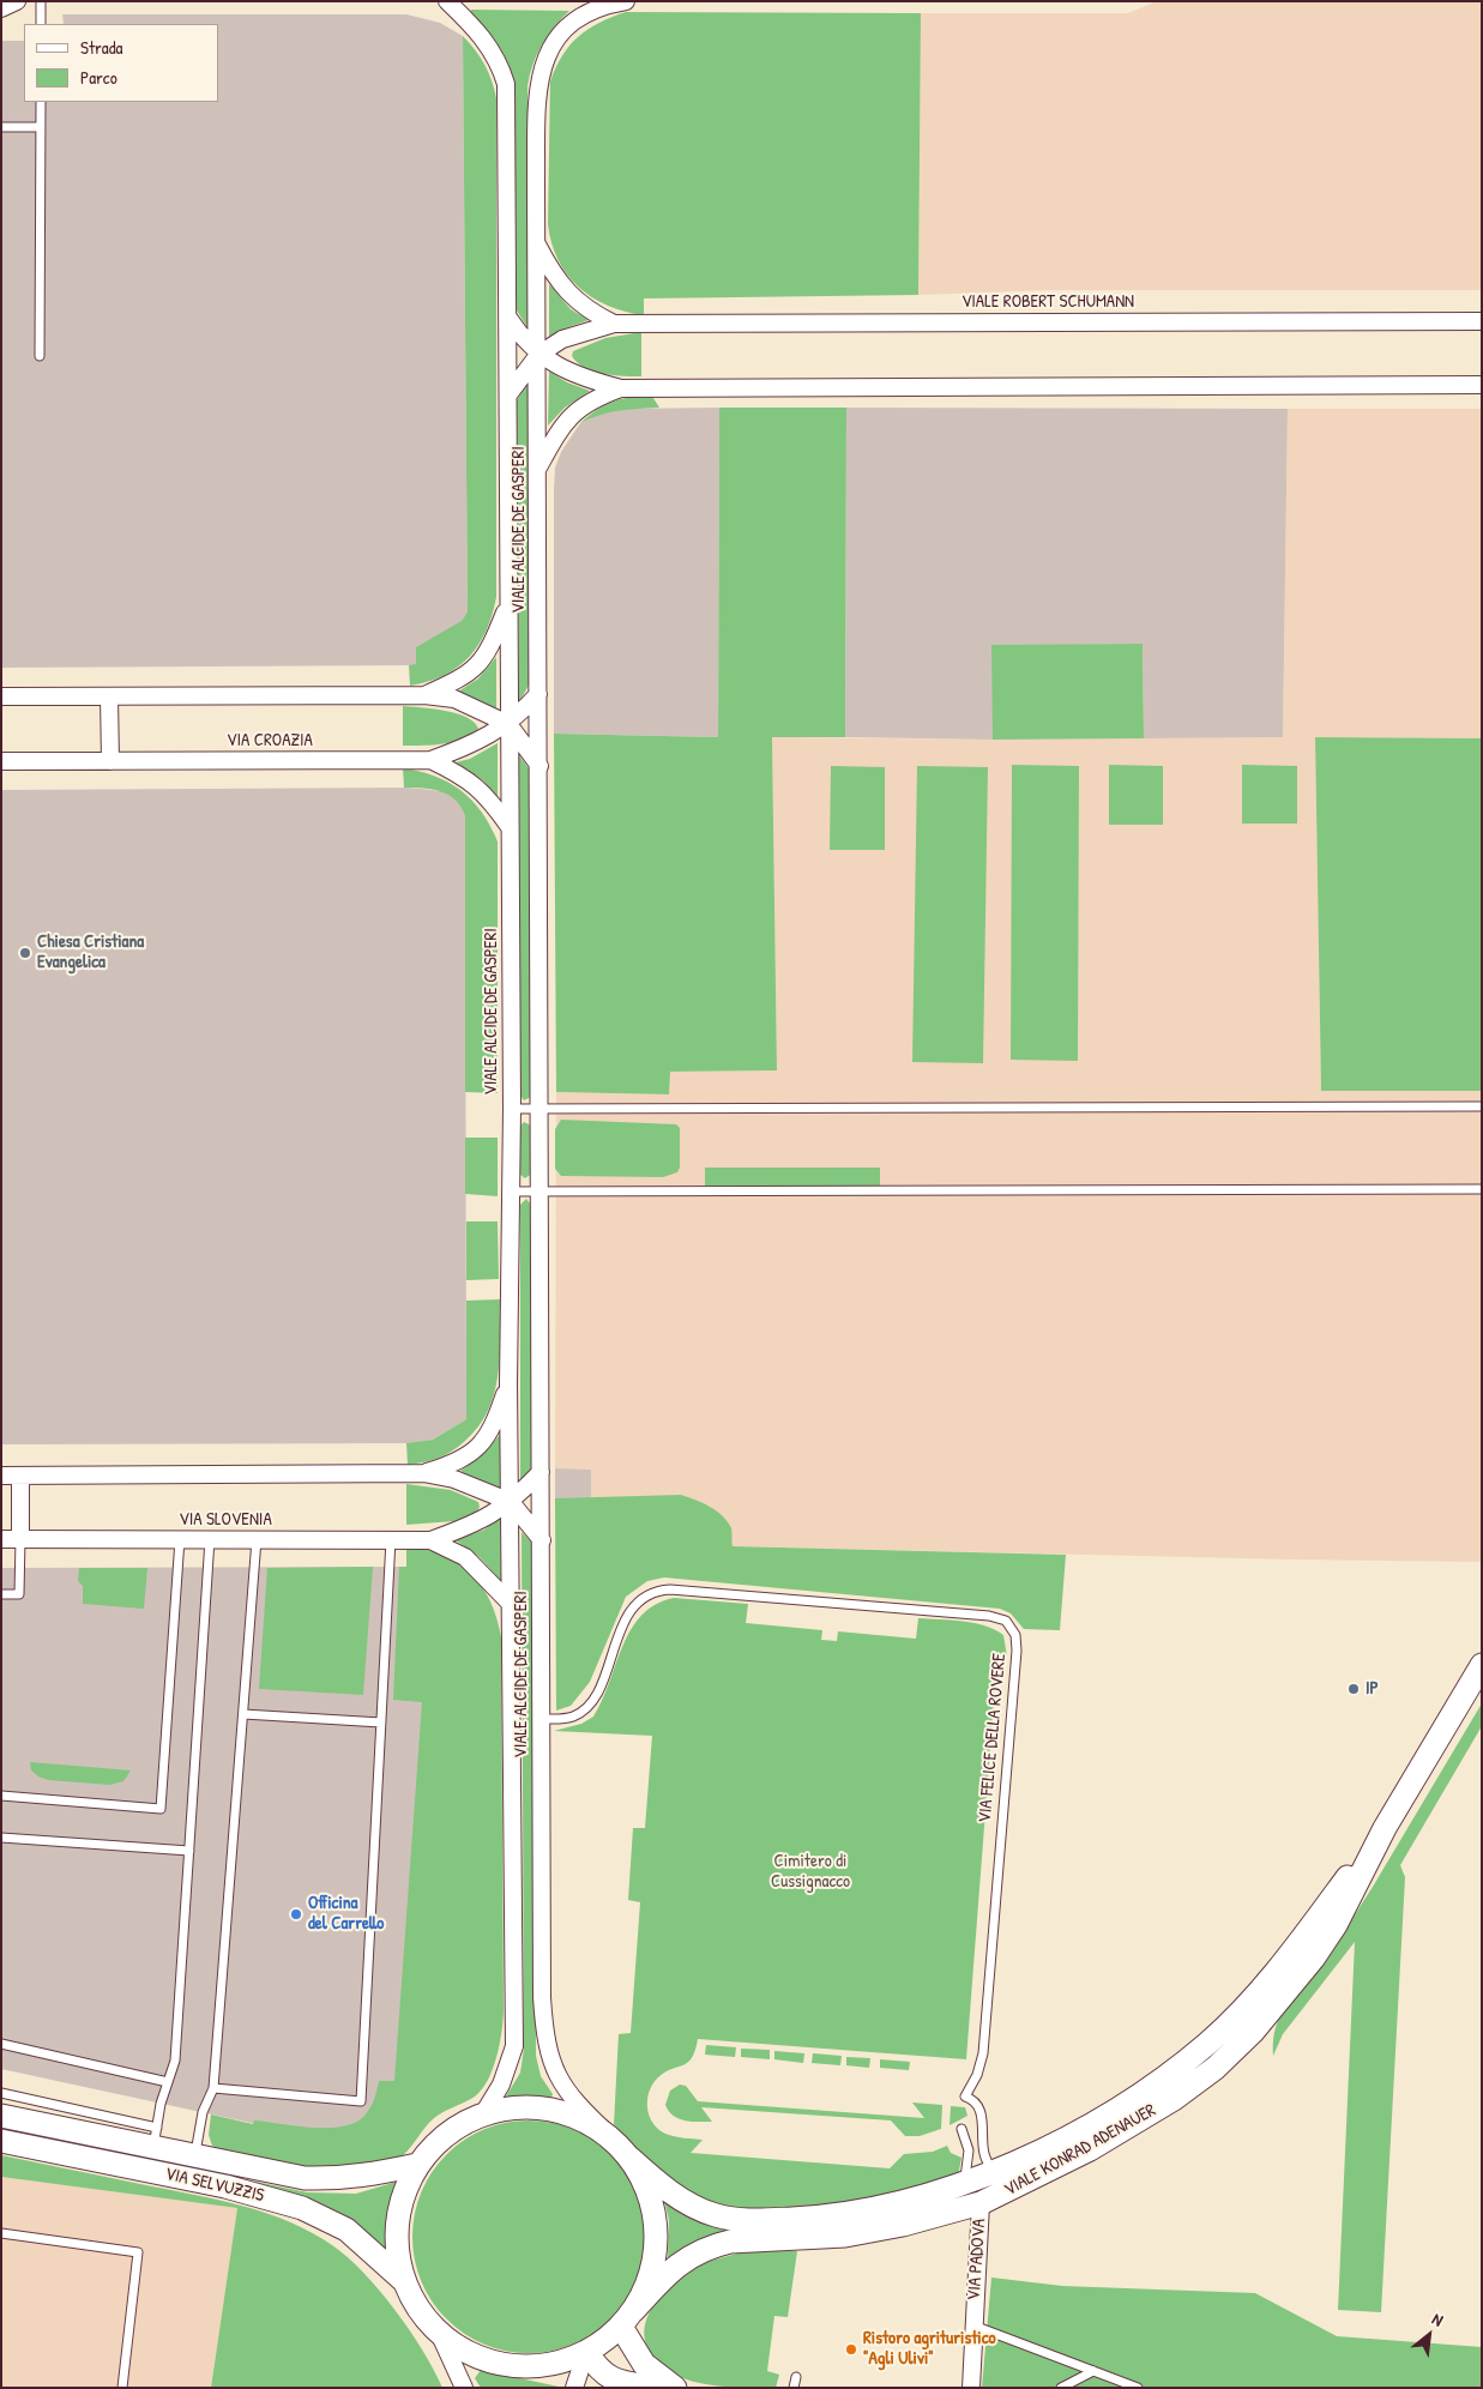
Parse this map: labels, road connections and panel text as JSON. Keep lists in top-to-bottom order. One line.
{"streets":{"main road":["VIALE KONRAD ADENAUER","VIA SELVUZZIS"],"street":["VIALE ROBERT SCHUMANN","VIALE ALCIDE DE GASPERI","VIA CROAZIA","VIA SLOVENIA","VIA PADOVA"],"lane":["VIA FELICE DELLA ROVERE"]},"crossings":[["VIALE ROBERT SCHUMANN","VIALE ALCIDE DE GASPERI"],["VIALE ALCIDE DE GASPERI","VIA CROAZIA"],["VIALE ALCIDE DE GASPERI","VIA SLOVENIA"],["VIALE ALCIDE DE GASPERI","VIA FELICE DELLA ROVERE"],["VIA FELICE DELLA ROVERE","VIALE KONRAD ADENAUER"],["VIALE KONRAD ADENAUER","VIA SELVUZZIS"],["VIALE KONRAD ADENAUER","VIA PADOVA"]],"parks":["Cimitero di Cussignacco"],"places":["Chiesa Cristiana Evangelica","IP","Officina del Carrello","Ristoro agrituristico \"Agli Ulivi\""],"legend":["Strada","Parco"],"north":"top right"}
